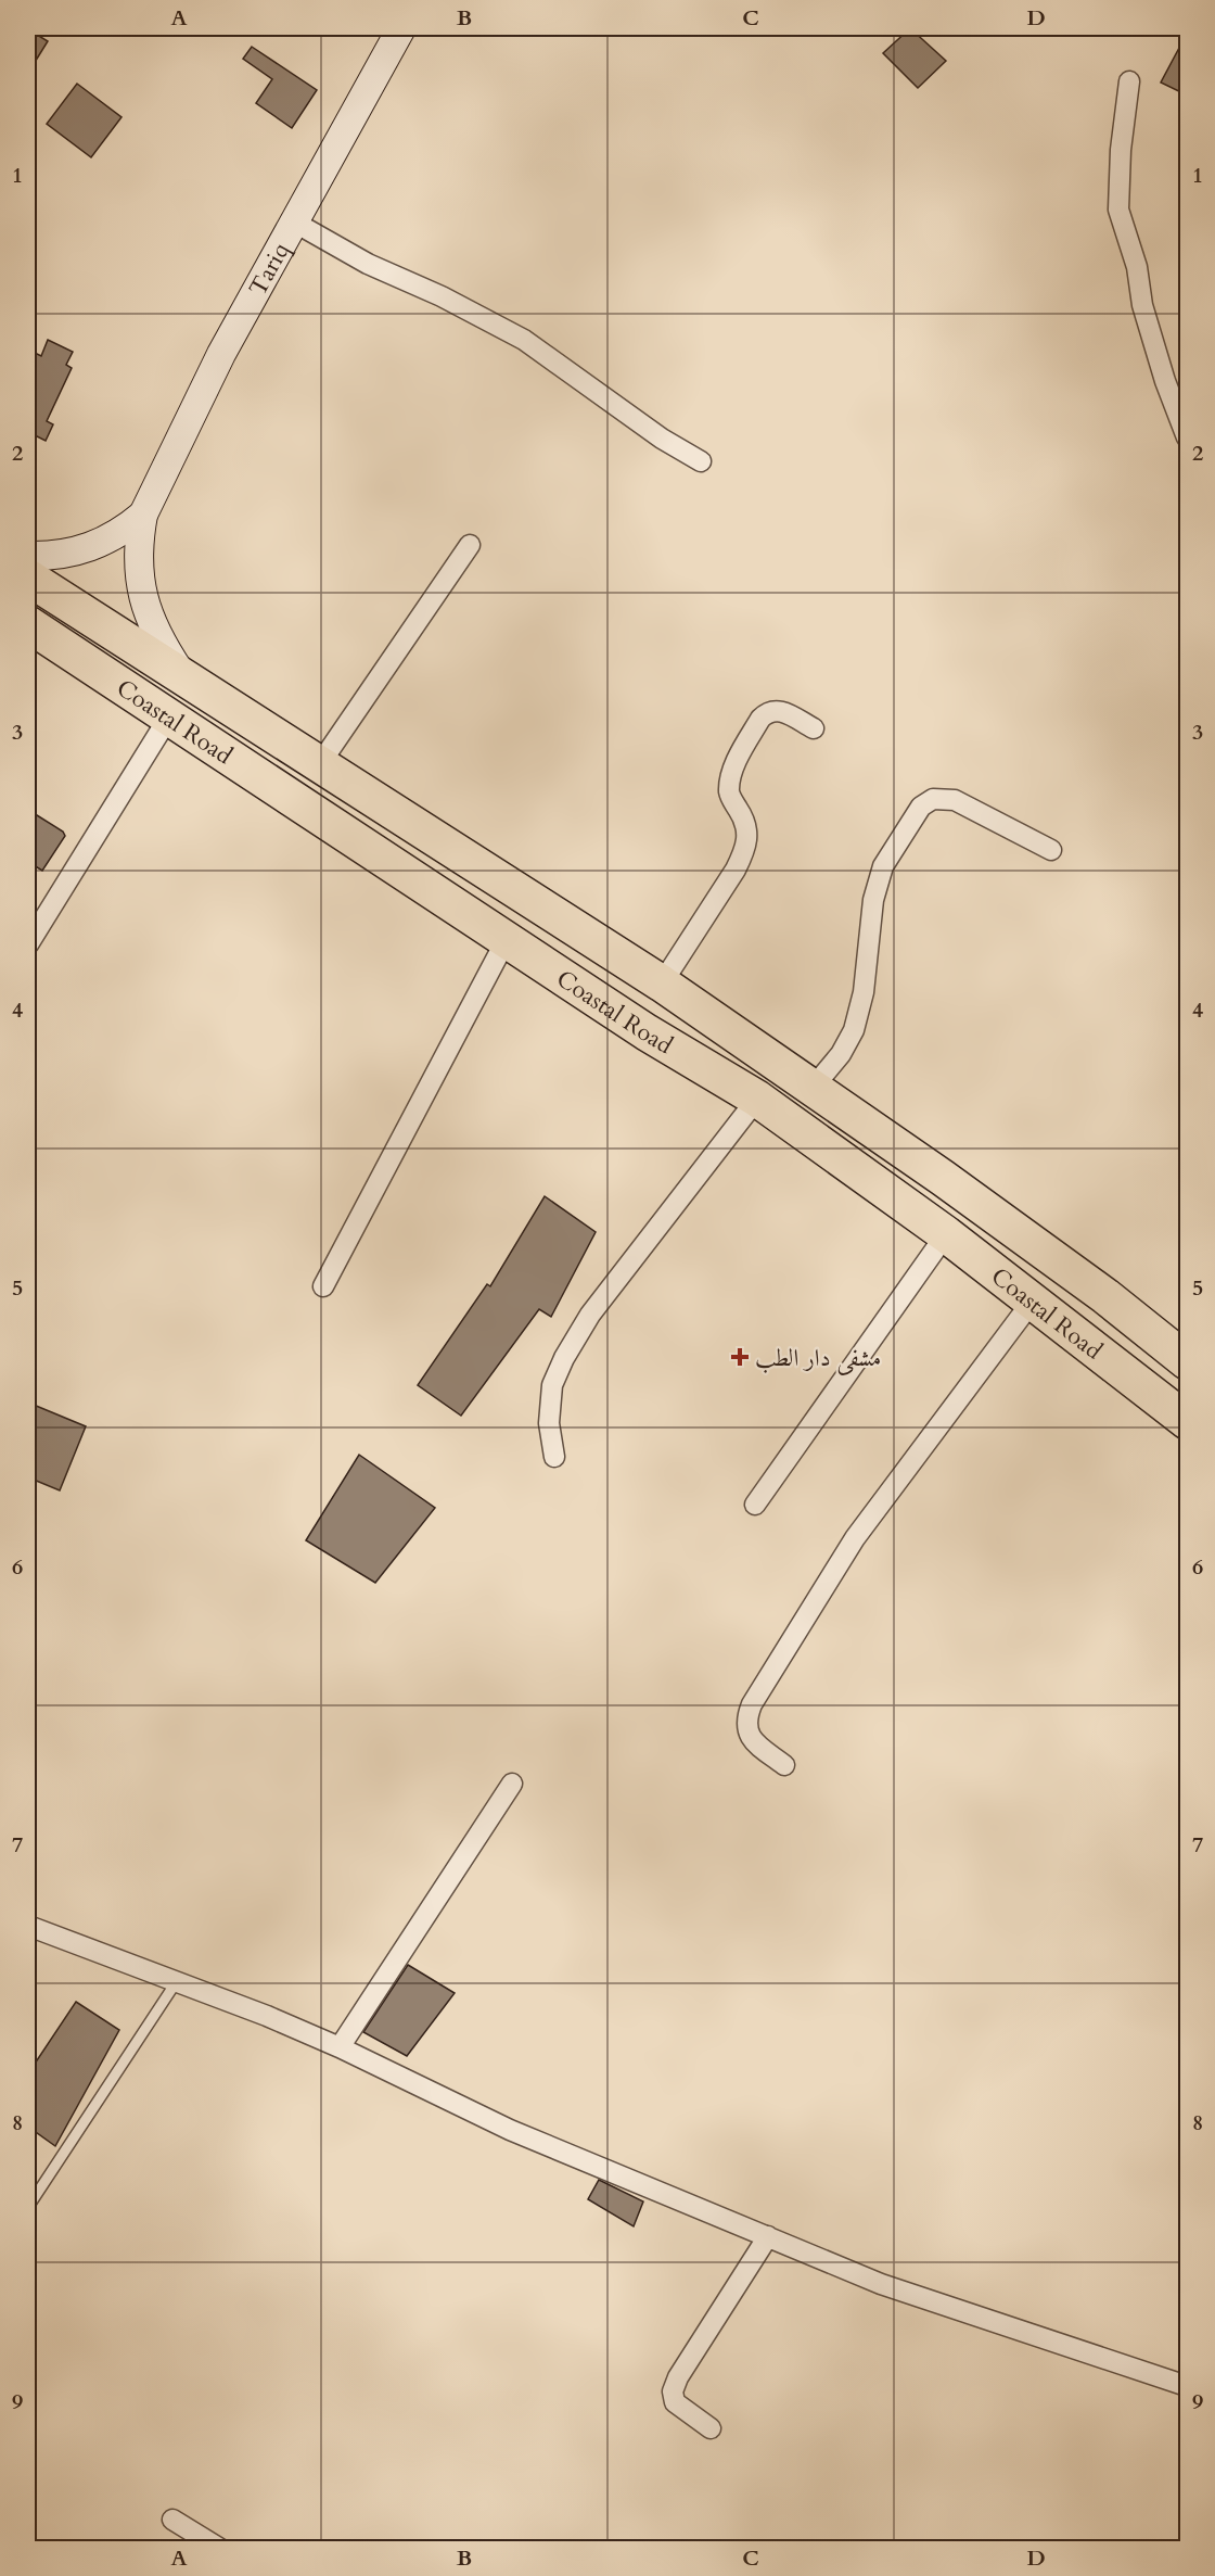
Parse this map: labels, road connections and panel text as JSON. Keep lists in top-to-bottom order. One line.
{"streets":{"highway":["Coastal Road"],"main road":["Tariq"]},"places":{"health":["مشفى دار الطب"]},"grid":{"columns":["A","B","C","D"],"rows":["1","2","3","4","5","6","7","8","9"]}}
